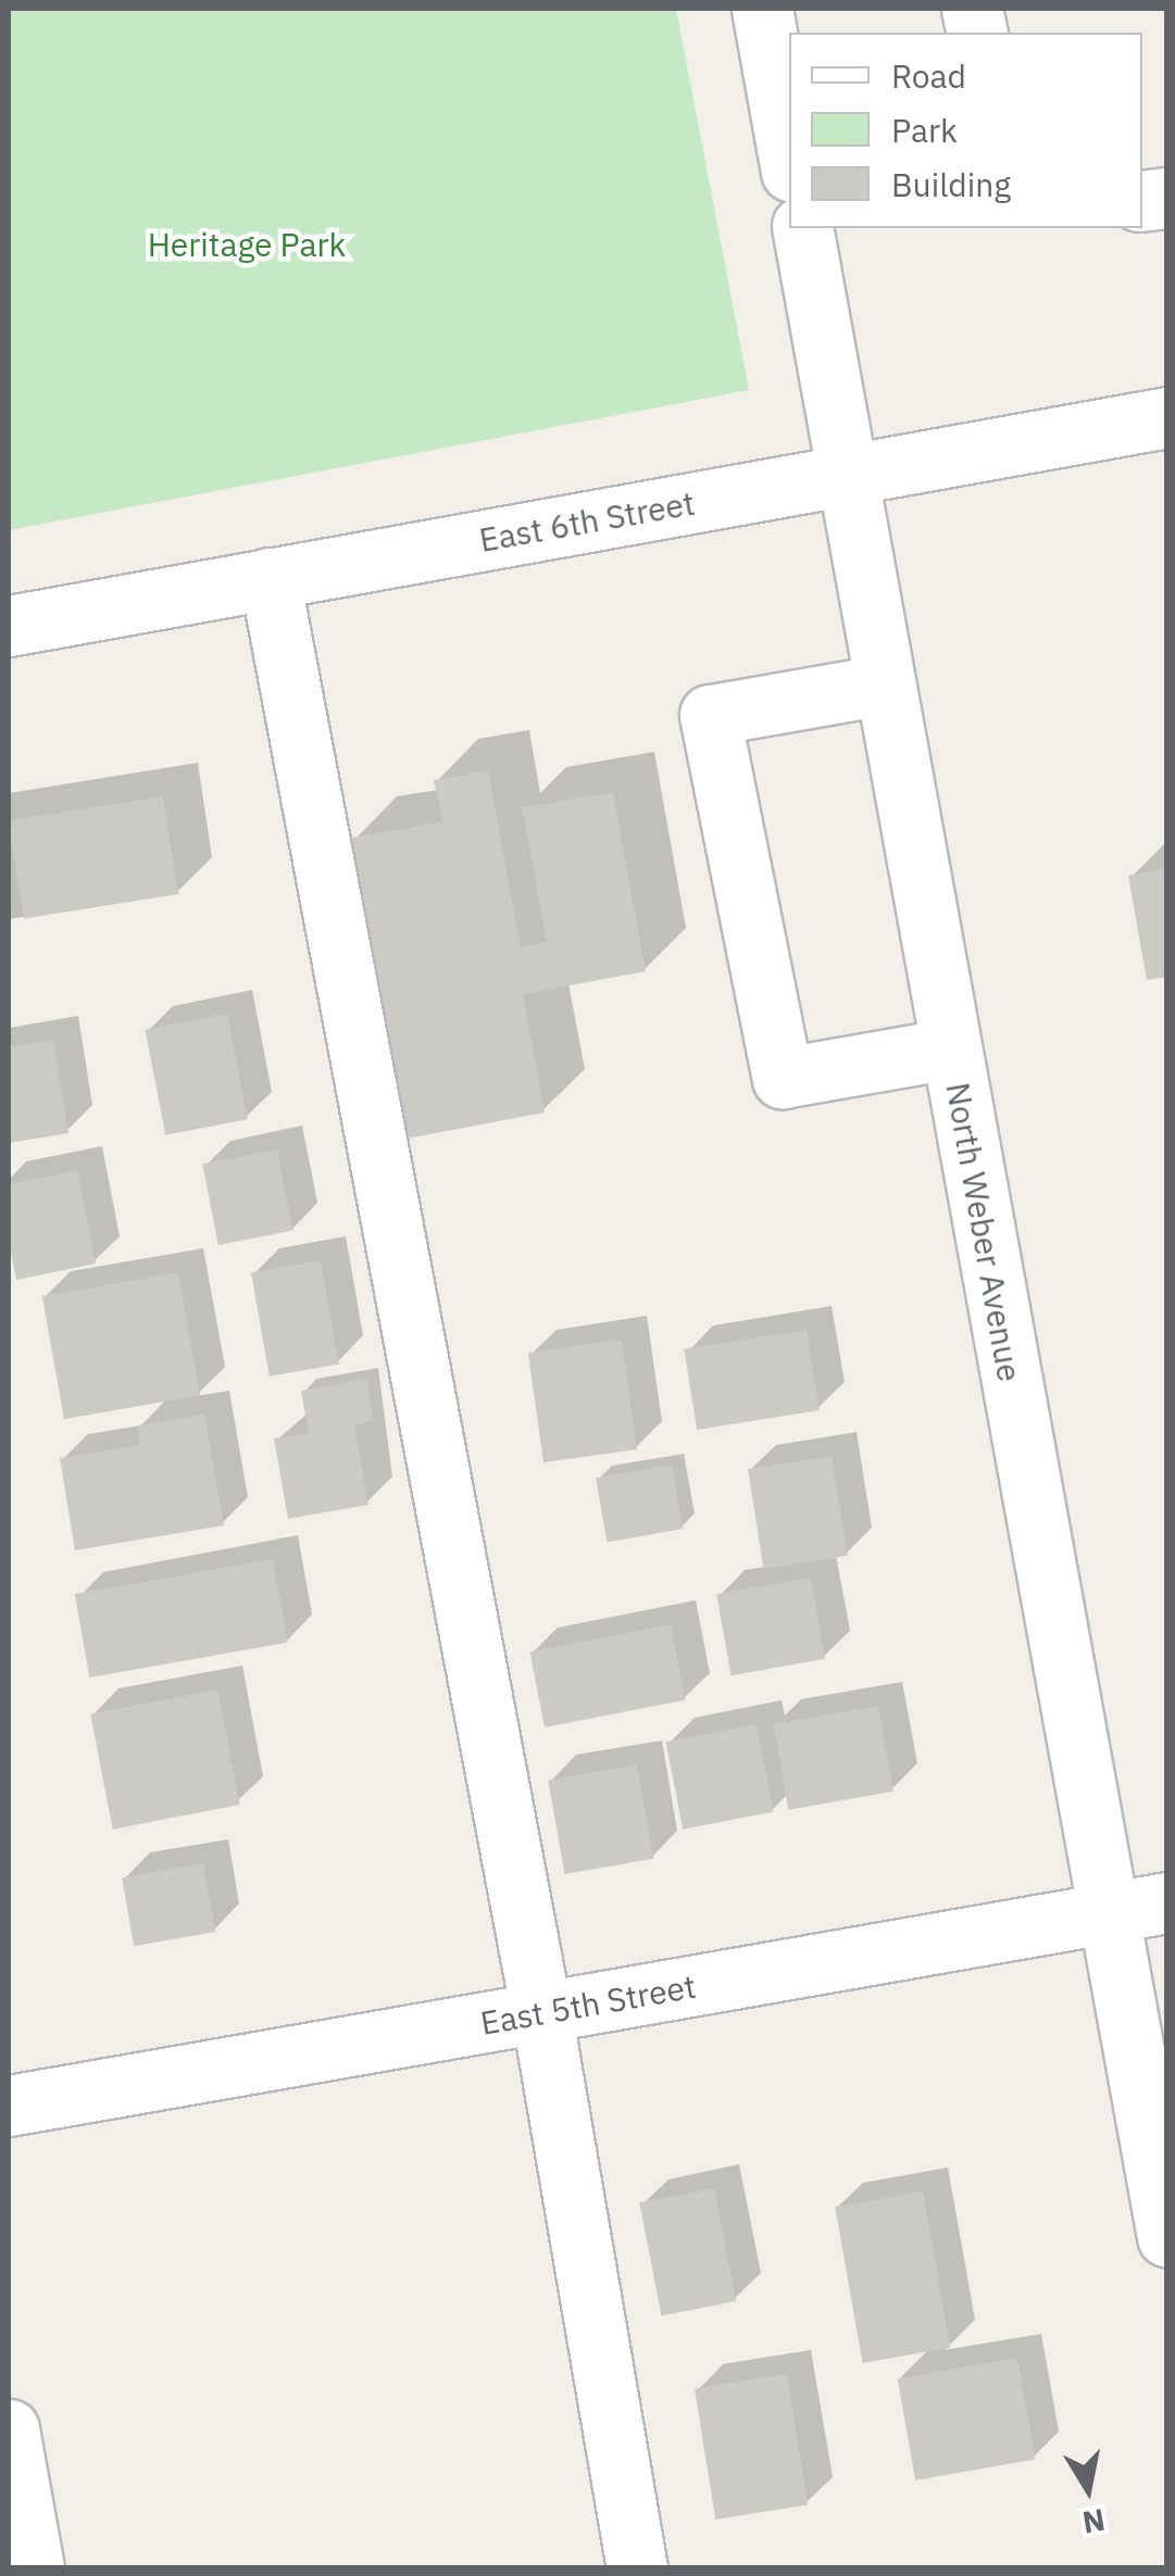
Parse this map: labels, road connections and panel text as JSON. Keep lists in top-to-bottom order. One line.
{"streets":{"street":["East 6th Street","North Weber Avenue","East 5th Street"]},"crossings":[["East 6th Street","North Weber Avenue"],["North Weber Avenue","East 5th Street"]],"parks":["Heritage Park"],"legend":["Road","Park","Building"],"north":"bottom"}
